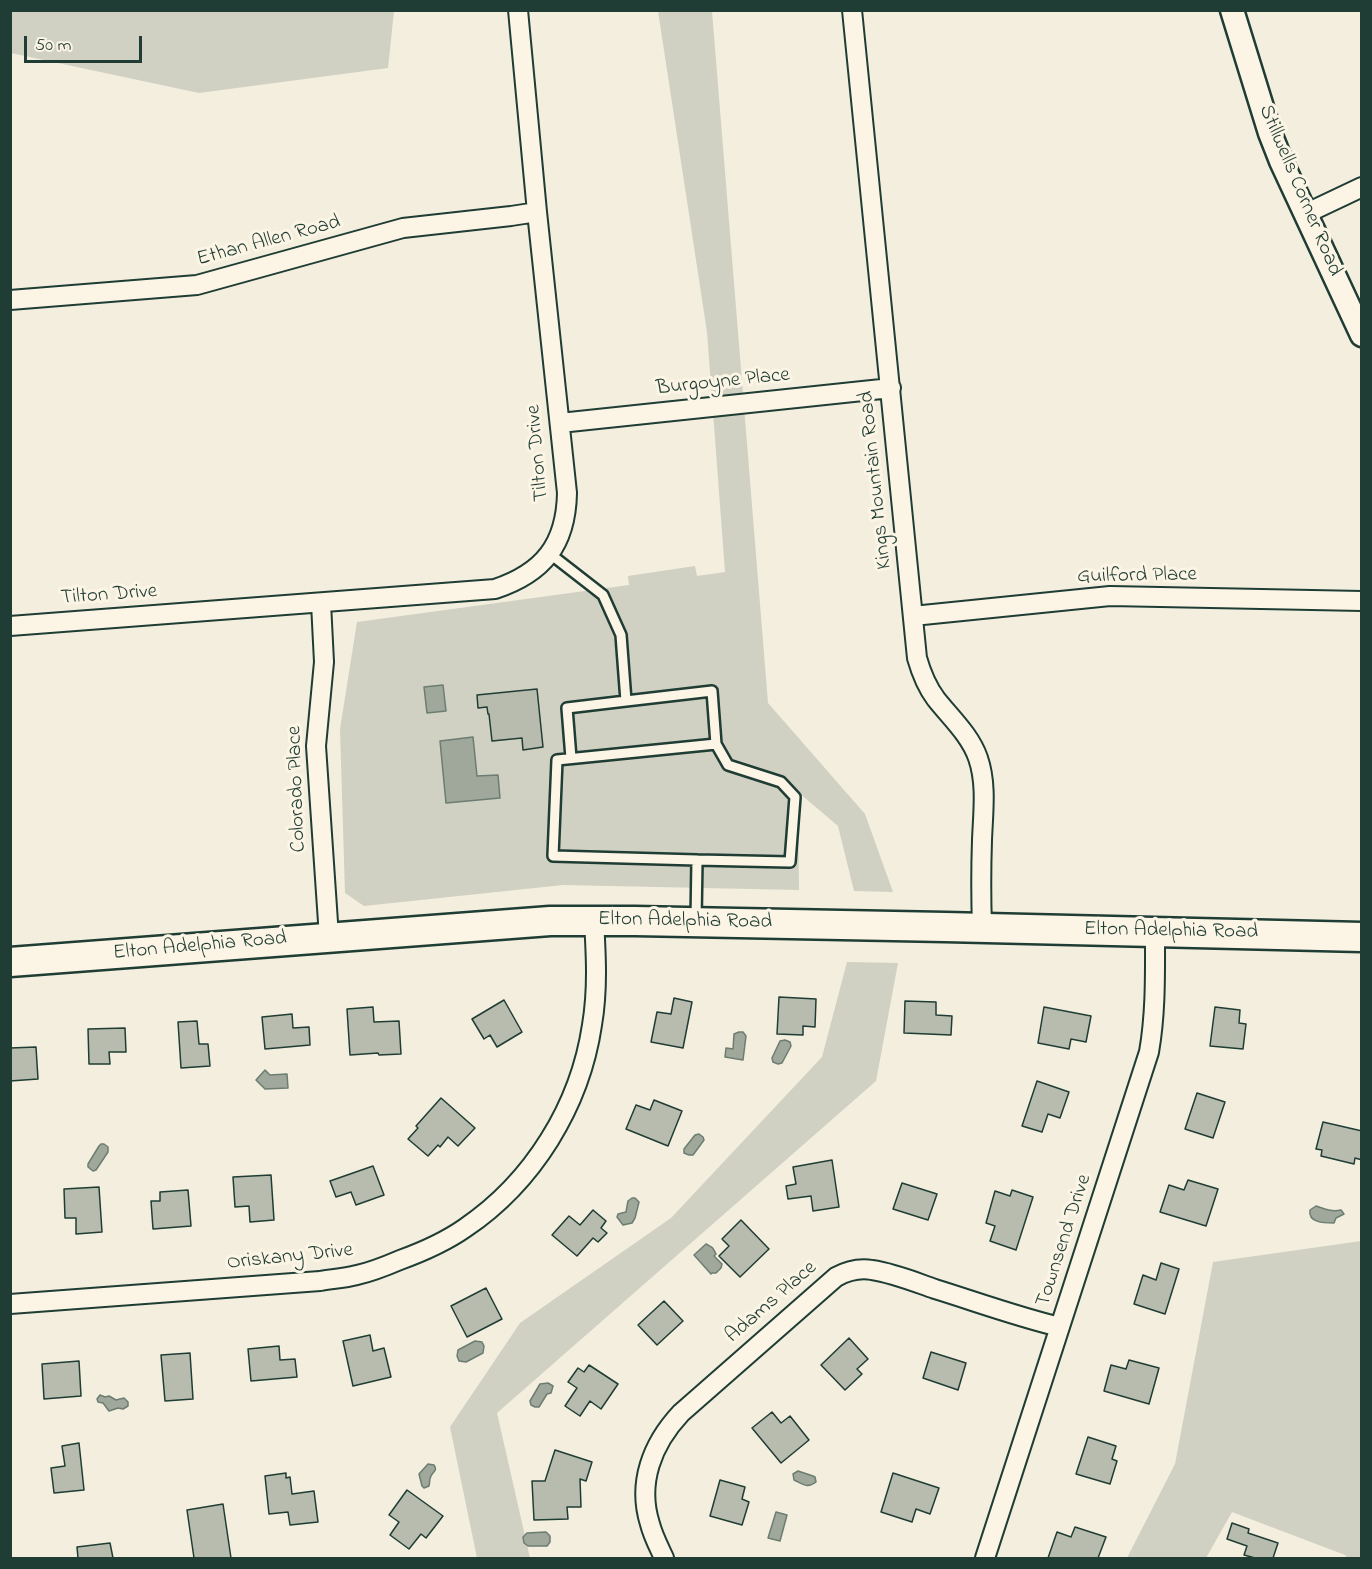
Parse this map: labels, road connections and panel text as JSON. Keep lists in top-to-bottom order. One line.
{"streets":{"main road":["Elton Adelphia Road"],"street":["Stillwells Corner Road","Ethan Allen Road","Burgoyne Place","Tilton Drive","Kings Mountain Road","Guilford Place","Colorado Place","Townsend Drive","Oriskany Drive","Adams Place"]},"crossings":[["Ethan Allen Road","Tilton Drive"],["Burgoyne Place","Tilton Drive"],["Burgoyne Place","Kings Mountain Road"],["Tilton Drive","Colorado Place"],["Kings Mountain Road","Guilford Place"],["Kings Mountain Road","Elton Adelphia Road"],["Colorado Place","Elton Adelphia Road"],["Elton Adelphia Road","Townsend Drive"],["Elton Adelphia Road","Oriskany Drive"],["Townsend Drive","Adams Place"]],"scale_bar":"50 m"}
